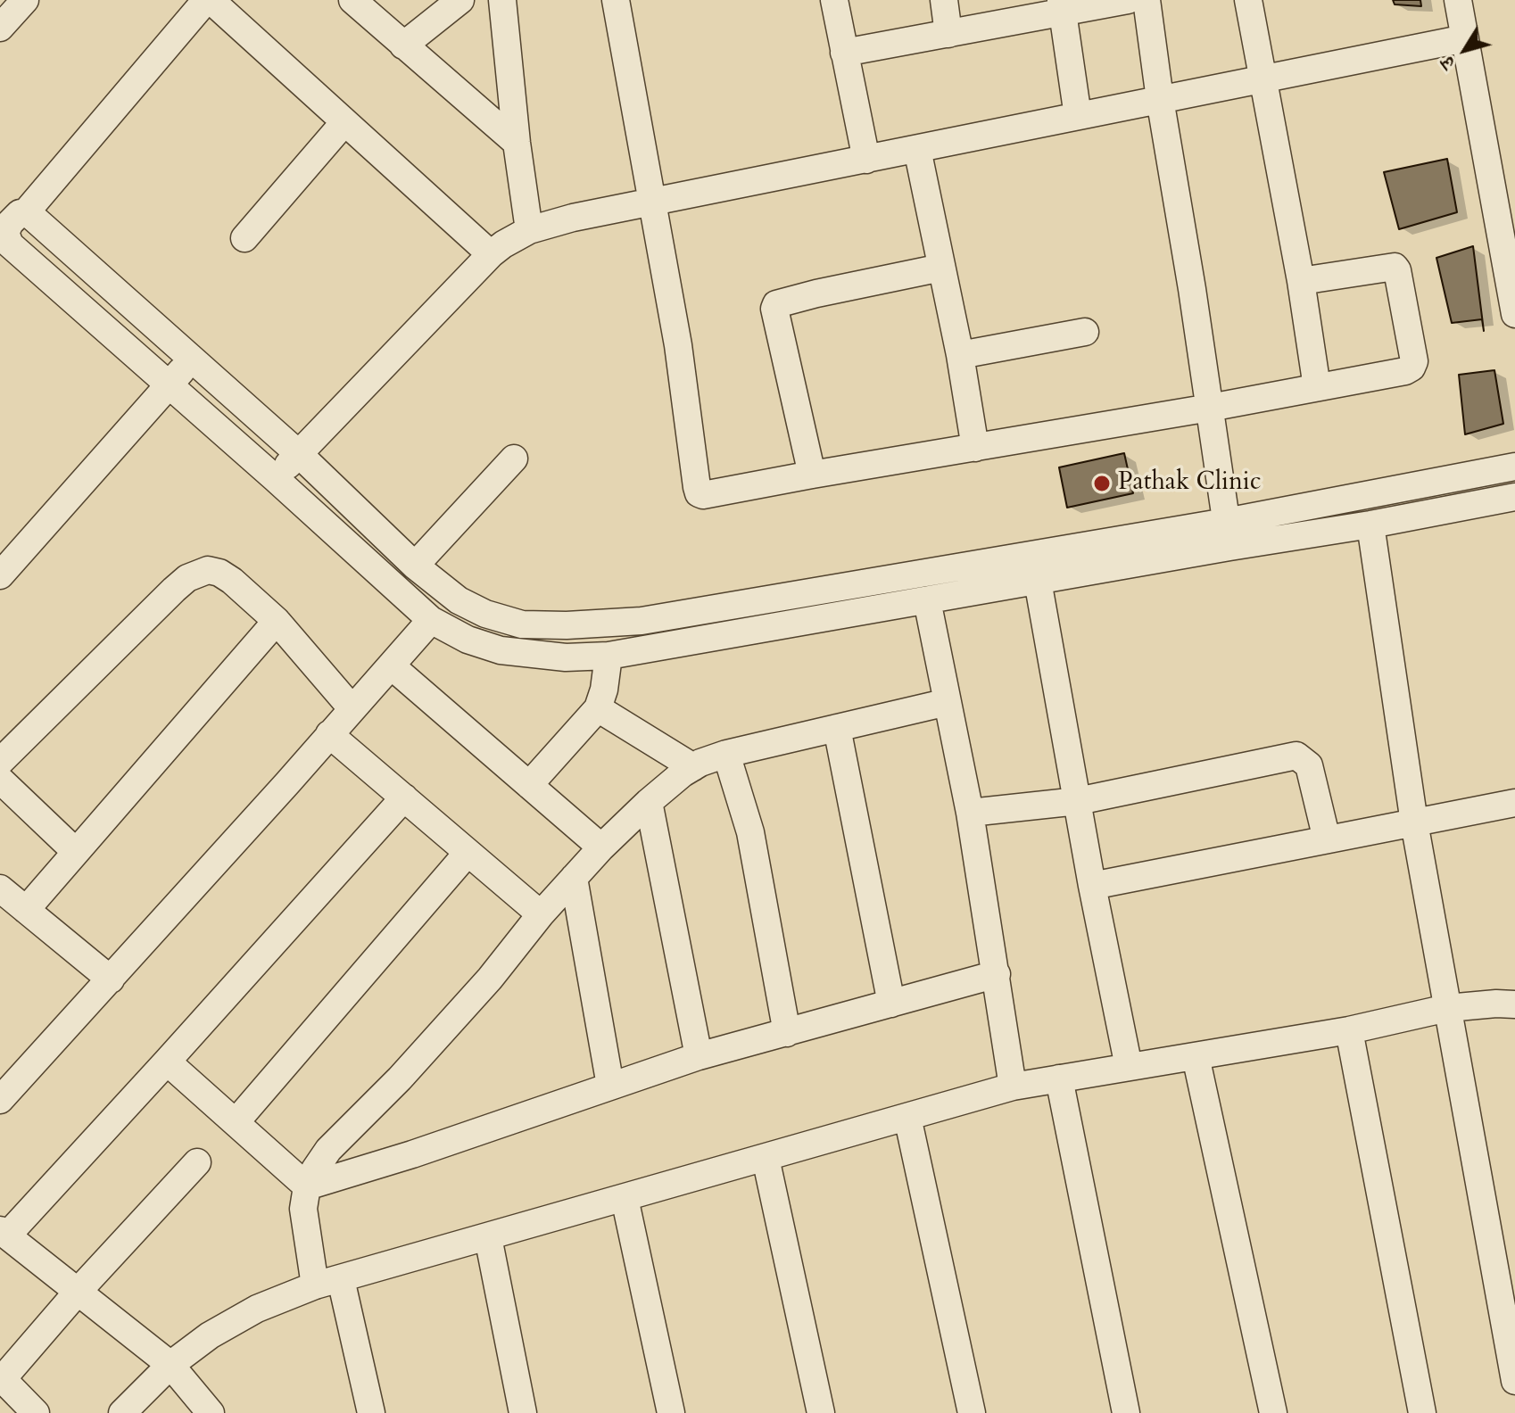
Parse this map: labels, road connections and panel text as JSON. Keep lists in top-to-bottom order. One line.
{"places":["Pathak Clinic"],"north":"bottom left"}
